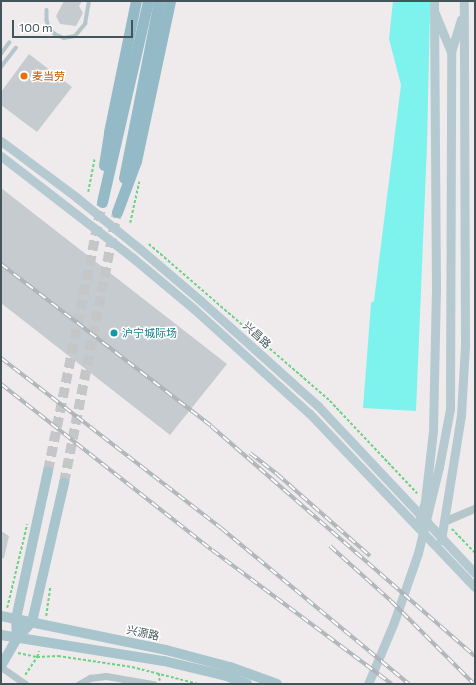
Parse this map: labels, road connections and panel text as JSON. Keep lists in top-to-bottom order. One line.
{"streets":{"main road":["兴昌路","兴源路"]},"places":["麦当劳","沪宁城际场"],"scale_bar":"100 m"}
